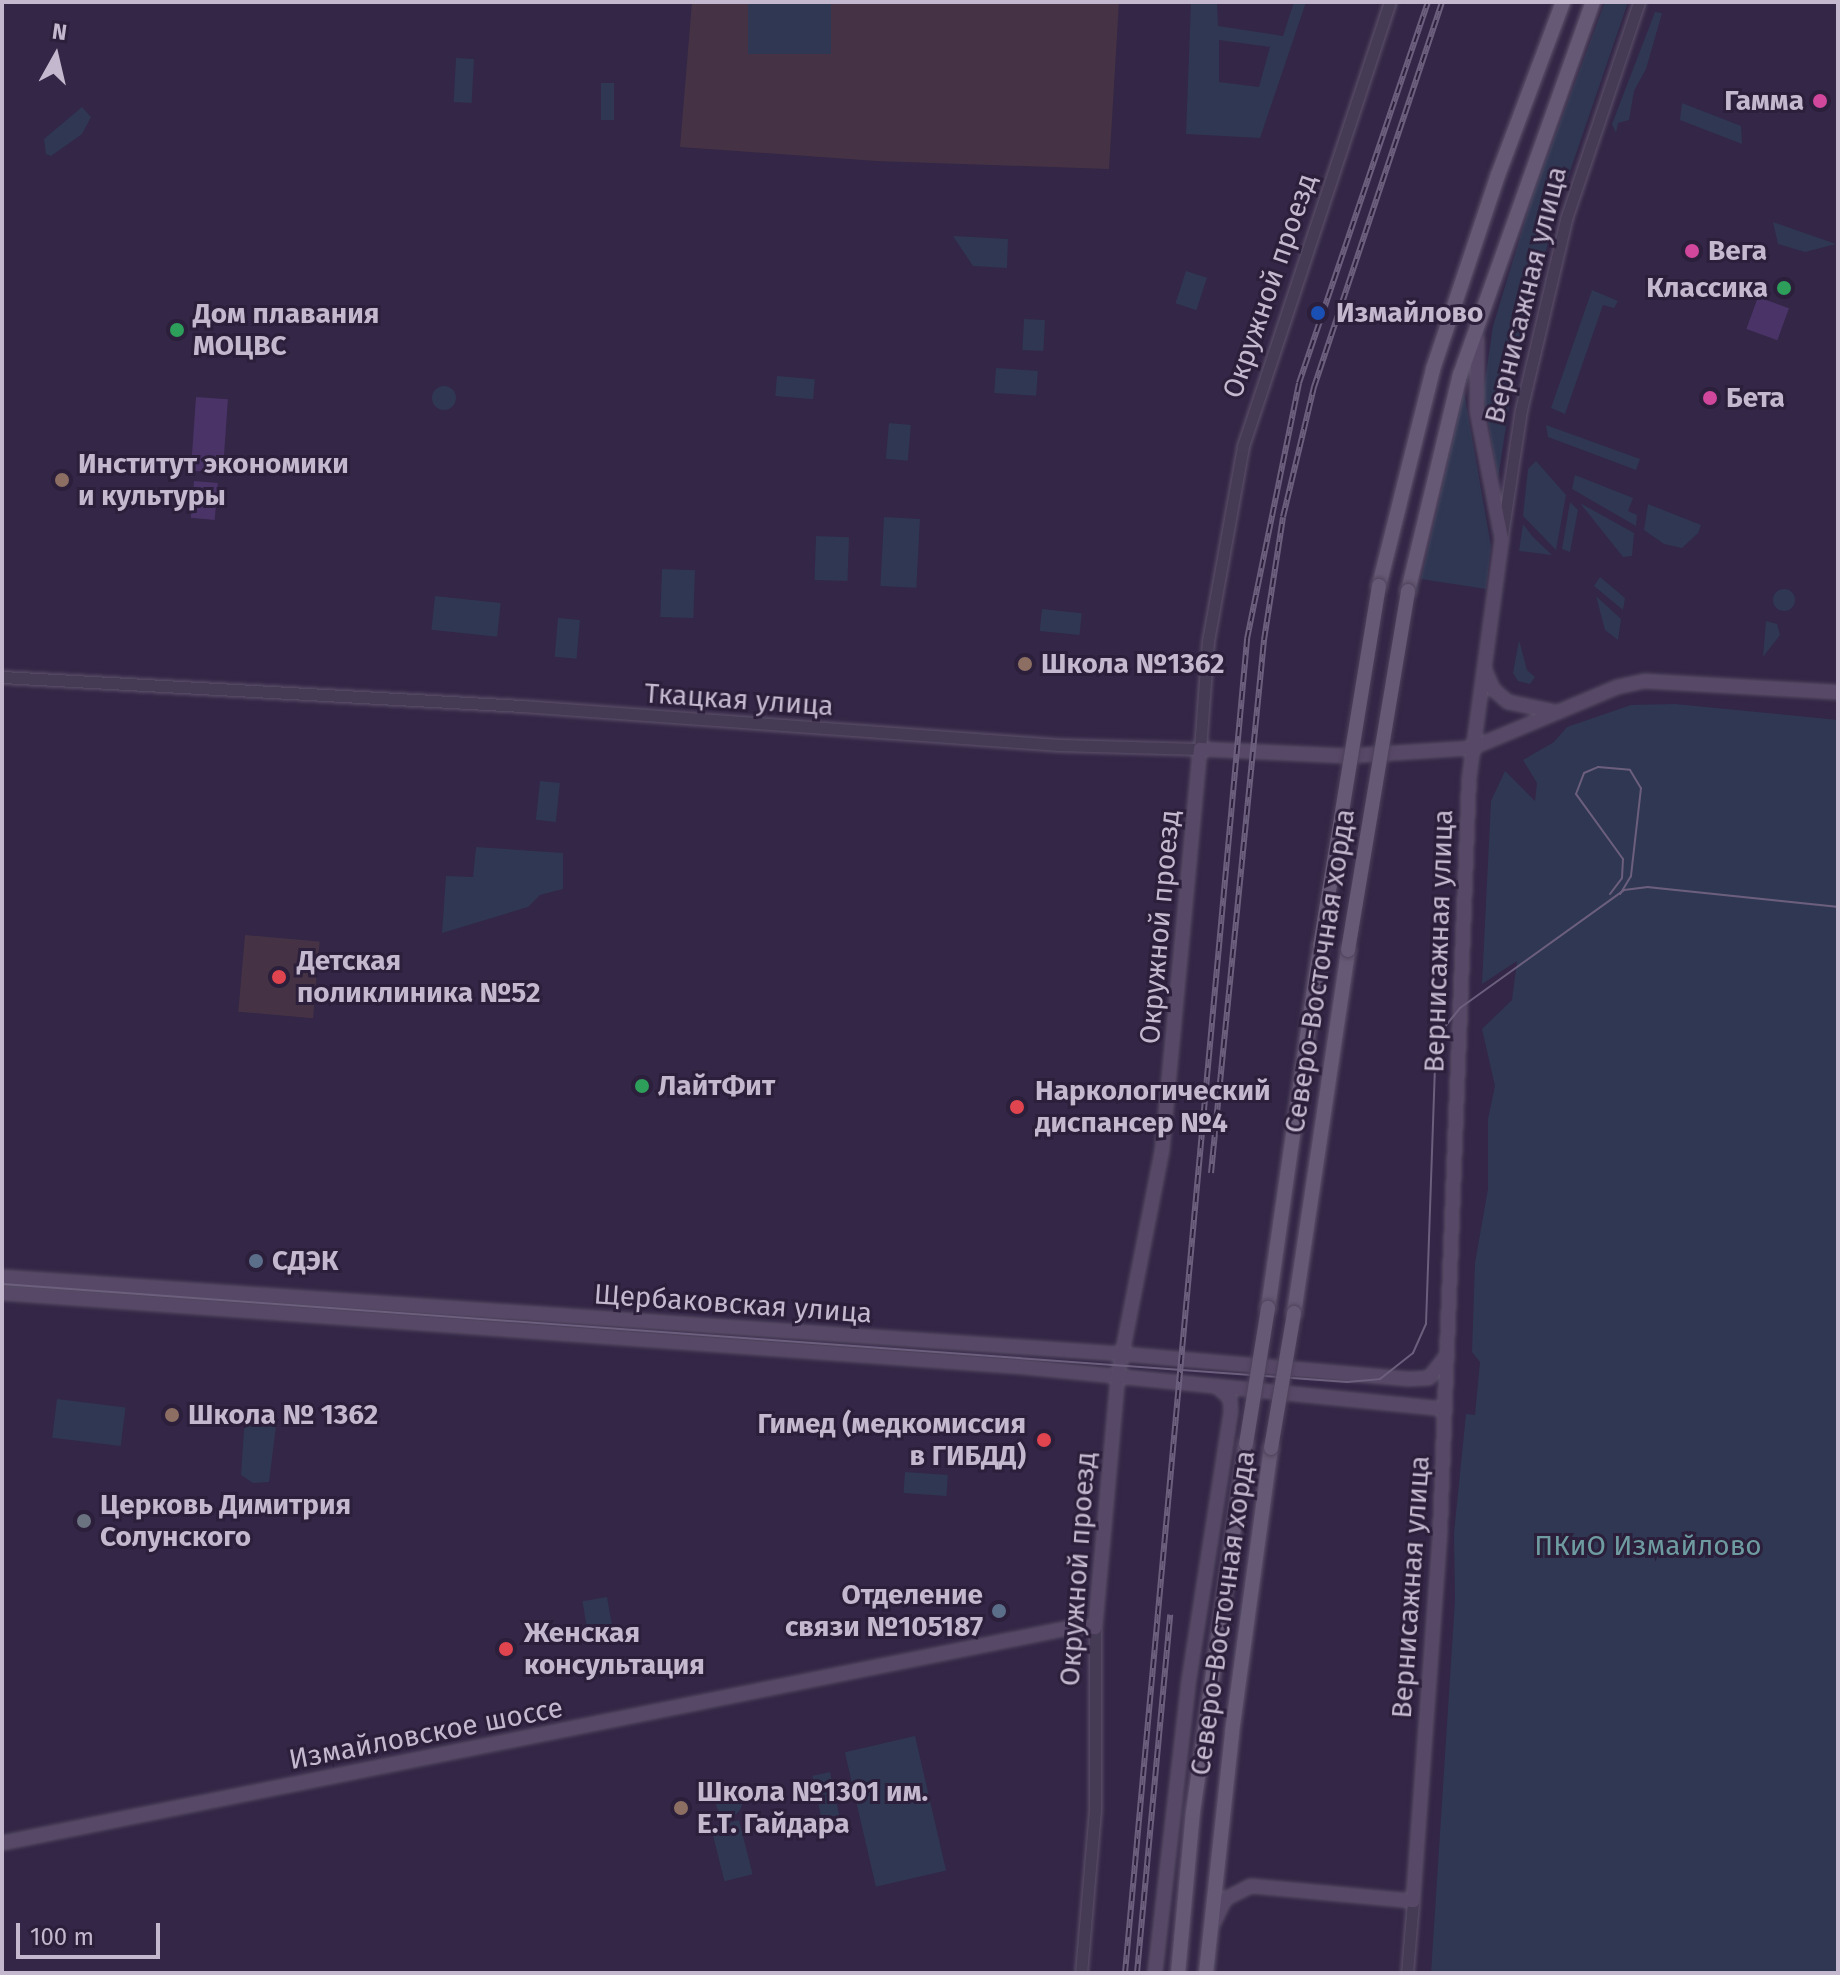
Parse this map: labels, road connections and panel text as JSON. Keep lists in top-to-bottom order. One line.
{"streets":{"main road":["Окружной проезд","Вернисажная улица","Ткацкая улица","Северо-Восточная хорда","Щербаковская улица","Измайловское шоссе"]},"crossings":[["Окружной проезд","Ткацкая улица"],["Окружной проезд","Щербаковская улица"],["Окружной проезд","Измайловское шоссе"],["Вернисажная улица","Ткацкая улица"],["Вернисажная улица","Щербаковская улица"]],"parks":["ПКиО Измайлово"],"places":["Гамма","Вега","Классика","Измайлово","Дом плавания МОЦВС","Бета","Институт экономики и культуры","Школа №1362","Детская поликлиника №52","ЛайтФит","Наркологический диспансер №4","СДЭК","Школа № 1362","Гимед (медкомиссия в ГИБДД)","Церковь Димитрия Солунского","Отделение связи №105187","Женская консультация","Школа №1301 им. Е.Т. Гайдара"],"scale_bar":"100 m","north":"top"}
